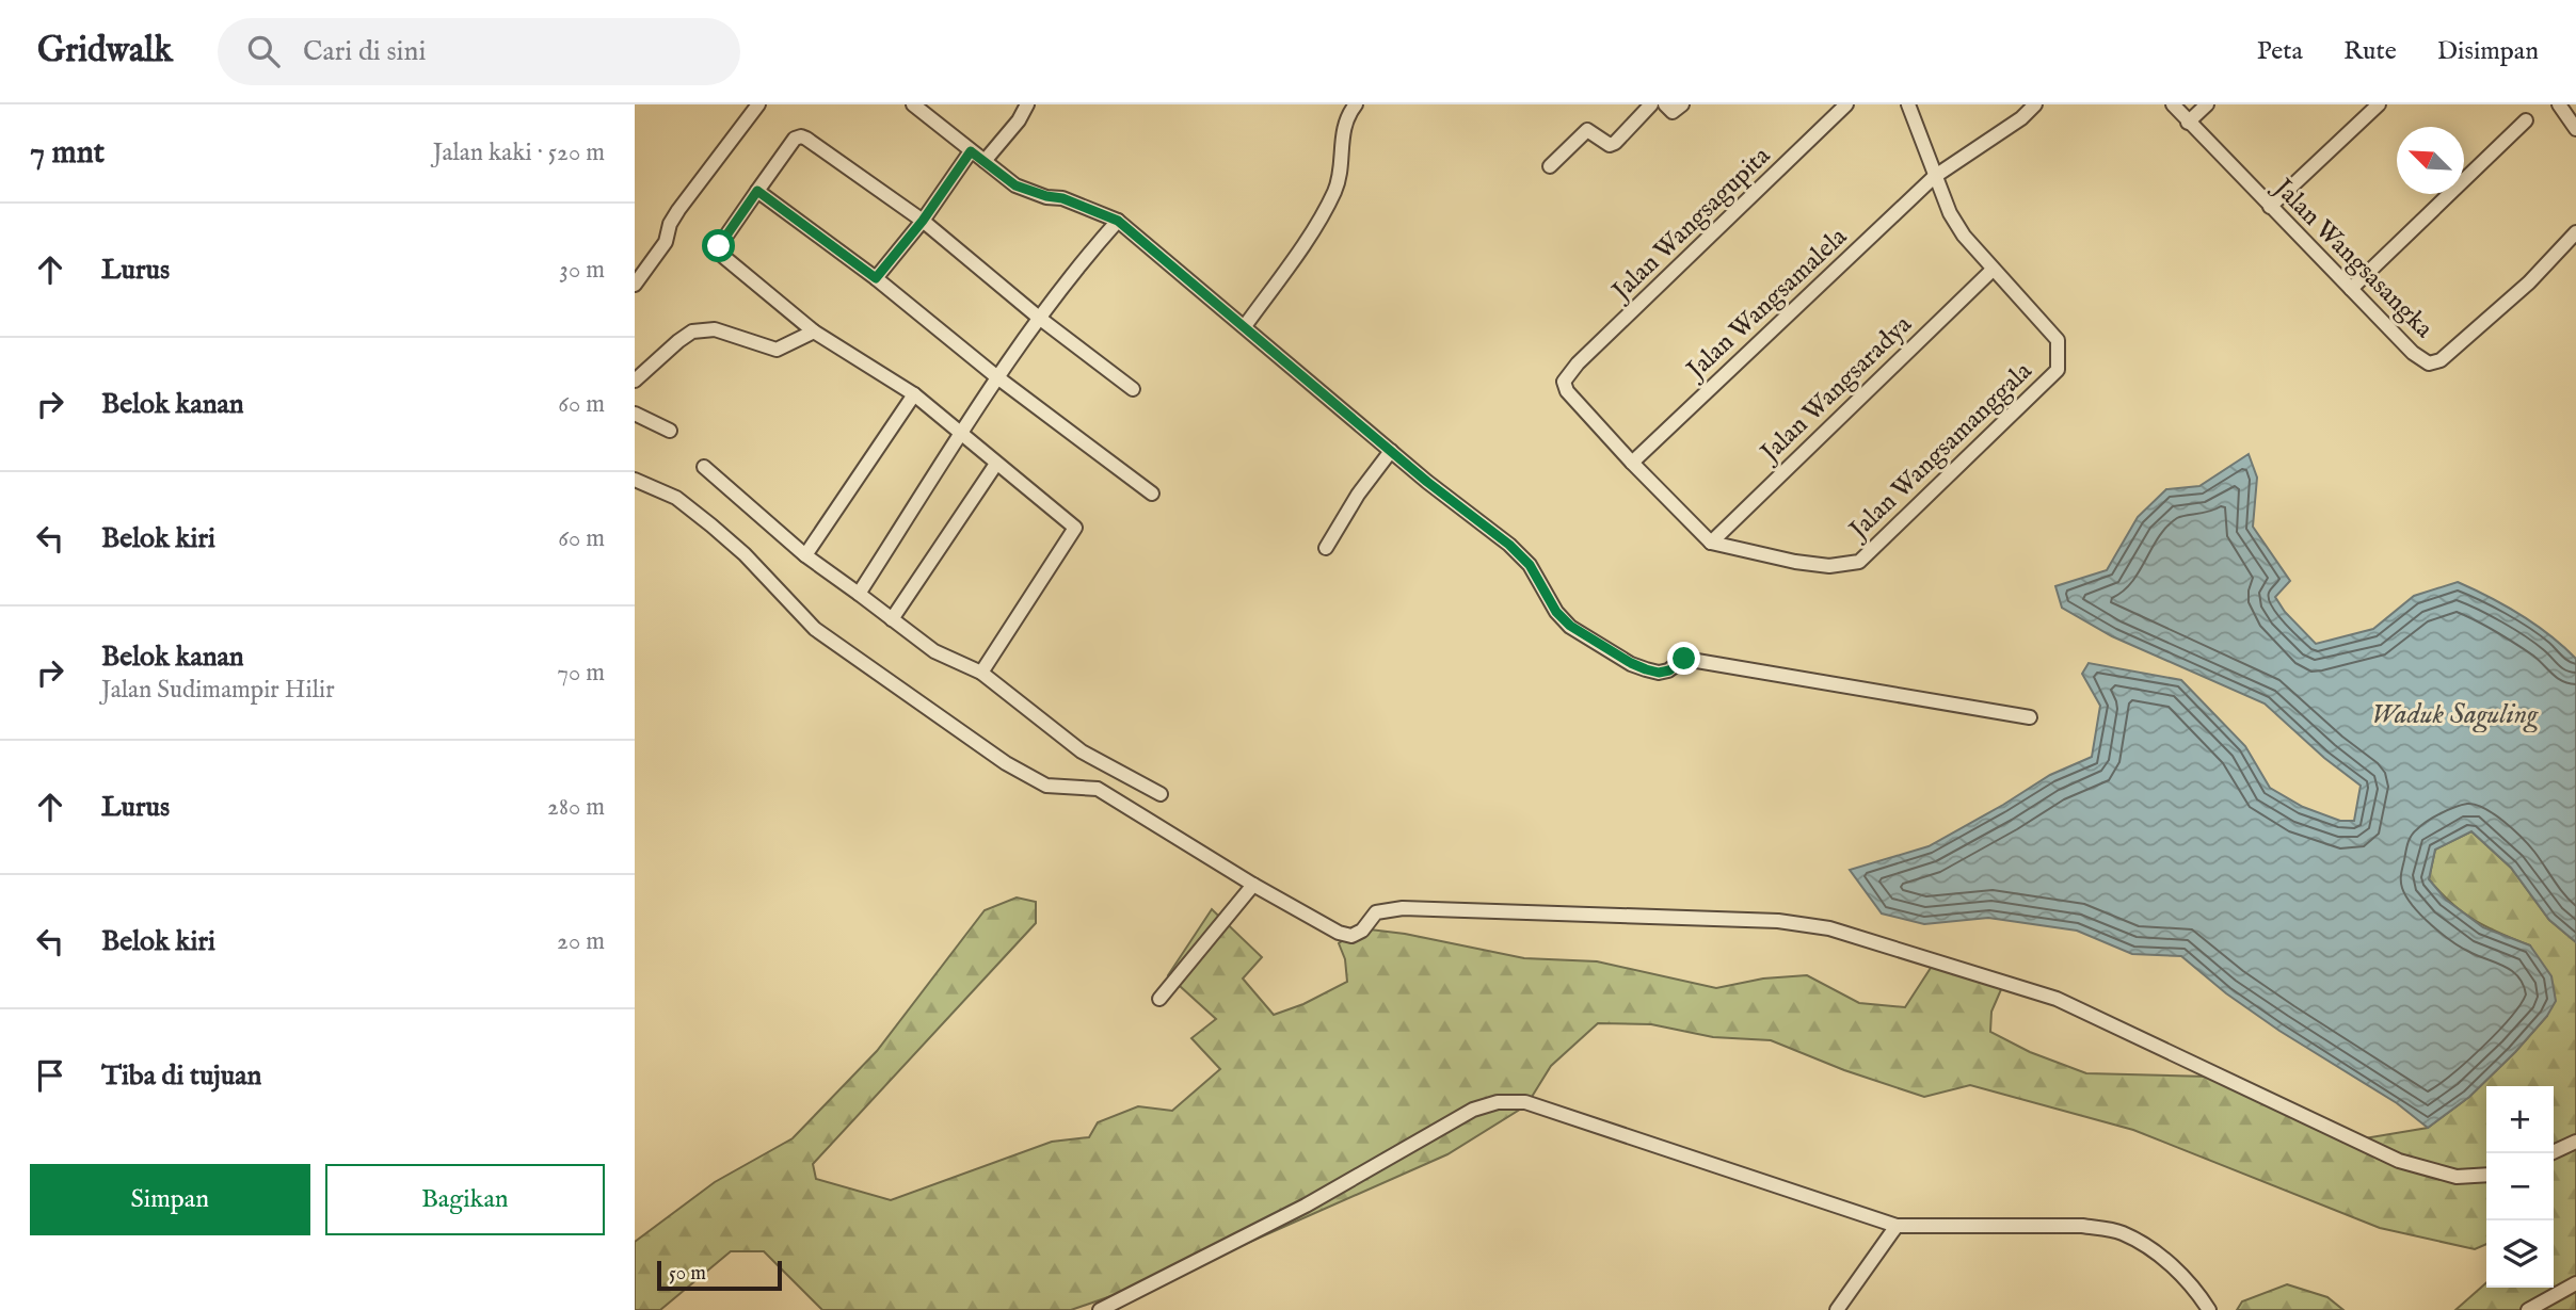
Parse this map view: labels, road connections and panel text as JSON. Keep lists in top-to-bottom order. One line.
{"streets":{"street":["Jalan Wangsagupita","Jalan Wangsasangka","Jalan Wangsamalela","Jalan Wangsaradya","Jalan Wangsamanggala"]},"crossings":[["Jalan Wangsagupita","Jalan Wangsamalela"],["Jalan Wangsamalela","Jalan Wangsamanggala"],["Jalan Wangsaradya","Jalan Wangsamanggala"]],"water":["Waduk Saguling"],"scale_bar":"50 m","north":"top left","page":{"header":"Gridwalk","search":"Cari di sini","nav":["Peta","Rute","Disimpan"],"heading":["7 mnt","Jalan kaki · 520 m"],"list":[["Lurus","30 m"],["Belok kanan","60 m"],["Belok kiri","60 m"],["Belok kanan","Jalan Sudimampir Hilir","70 m"],["Lurus","280 m"],["Belok kiri","20 m"],"Tiba di tujuan"],"map_buttons":["+","−"],"buttons":["Simpan","Bagikan"],"scale":"50 m"}}
